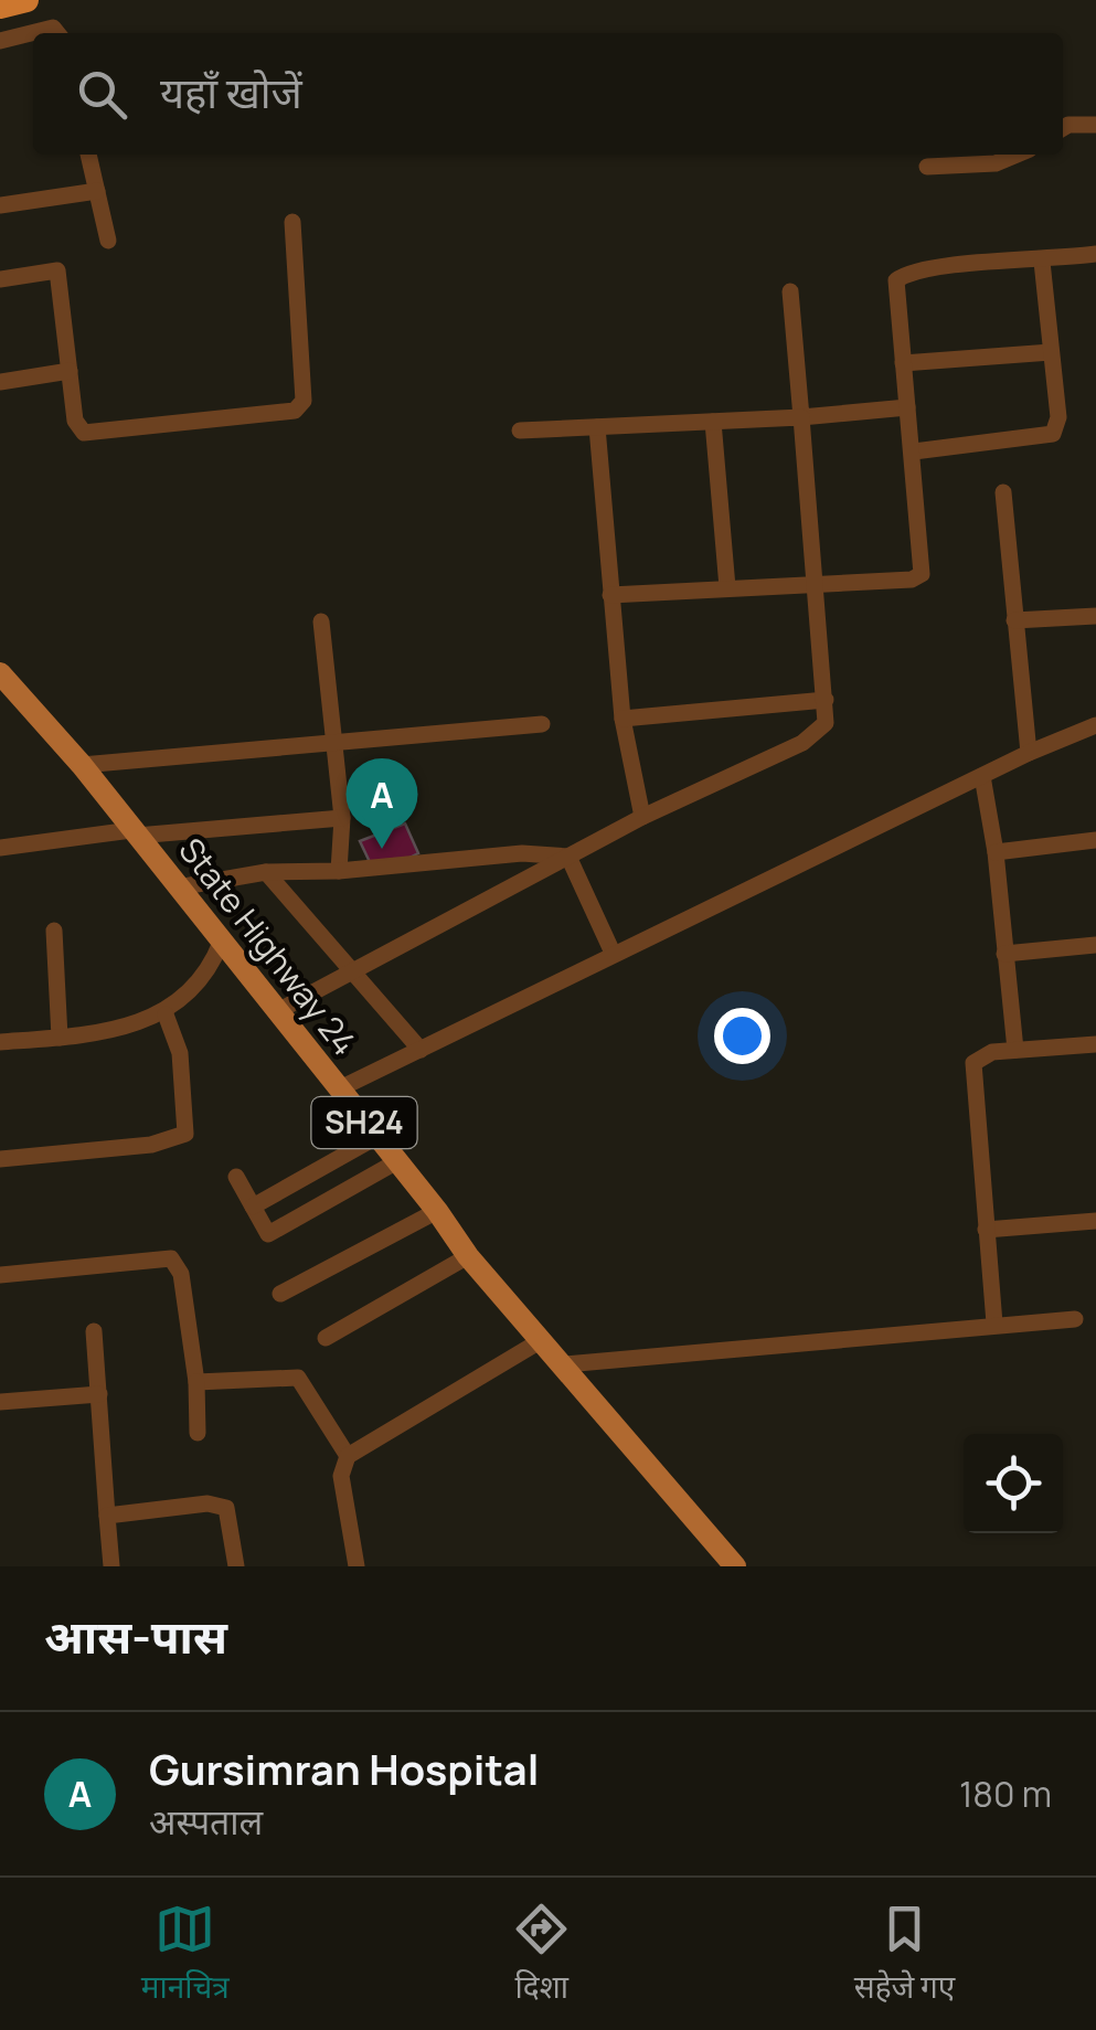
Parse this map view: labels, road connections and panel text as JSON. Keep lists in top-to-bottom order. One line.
{"streets":{"main road":["State Highway 24","SH24"]},"page":{"search":"यहाँ खोजें","pins":"A","heading":"आस-पास","list":[{"mark":"A","name":"Gursimran Hospital","note":"अस्पताल","value":"180 m"}],"nav":["मानचित्र","दिशा","सहेजे गए"]}}
